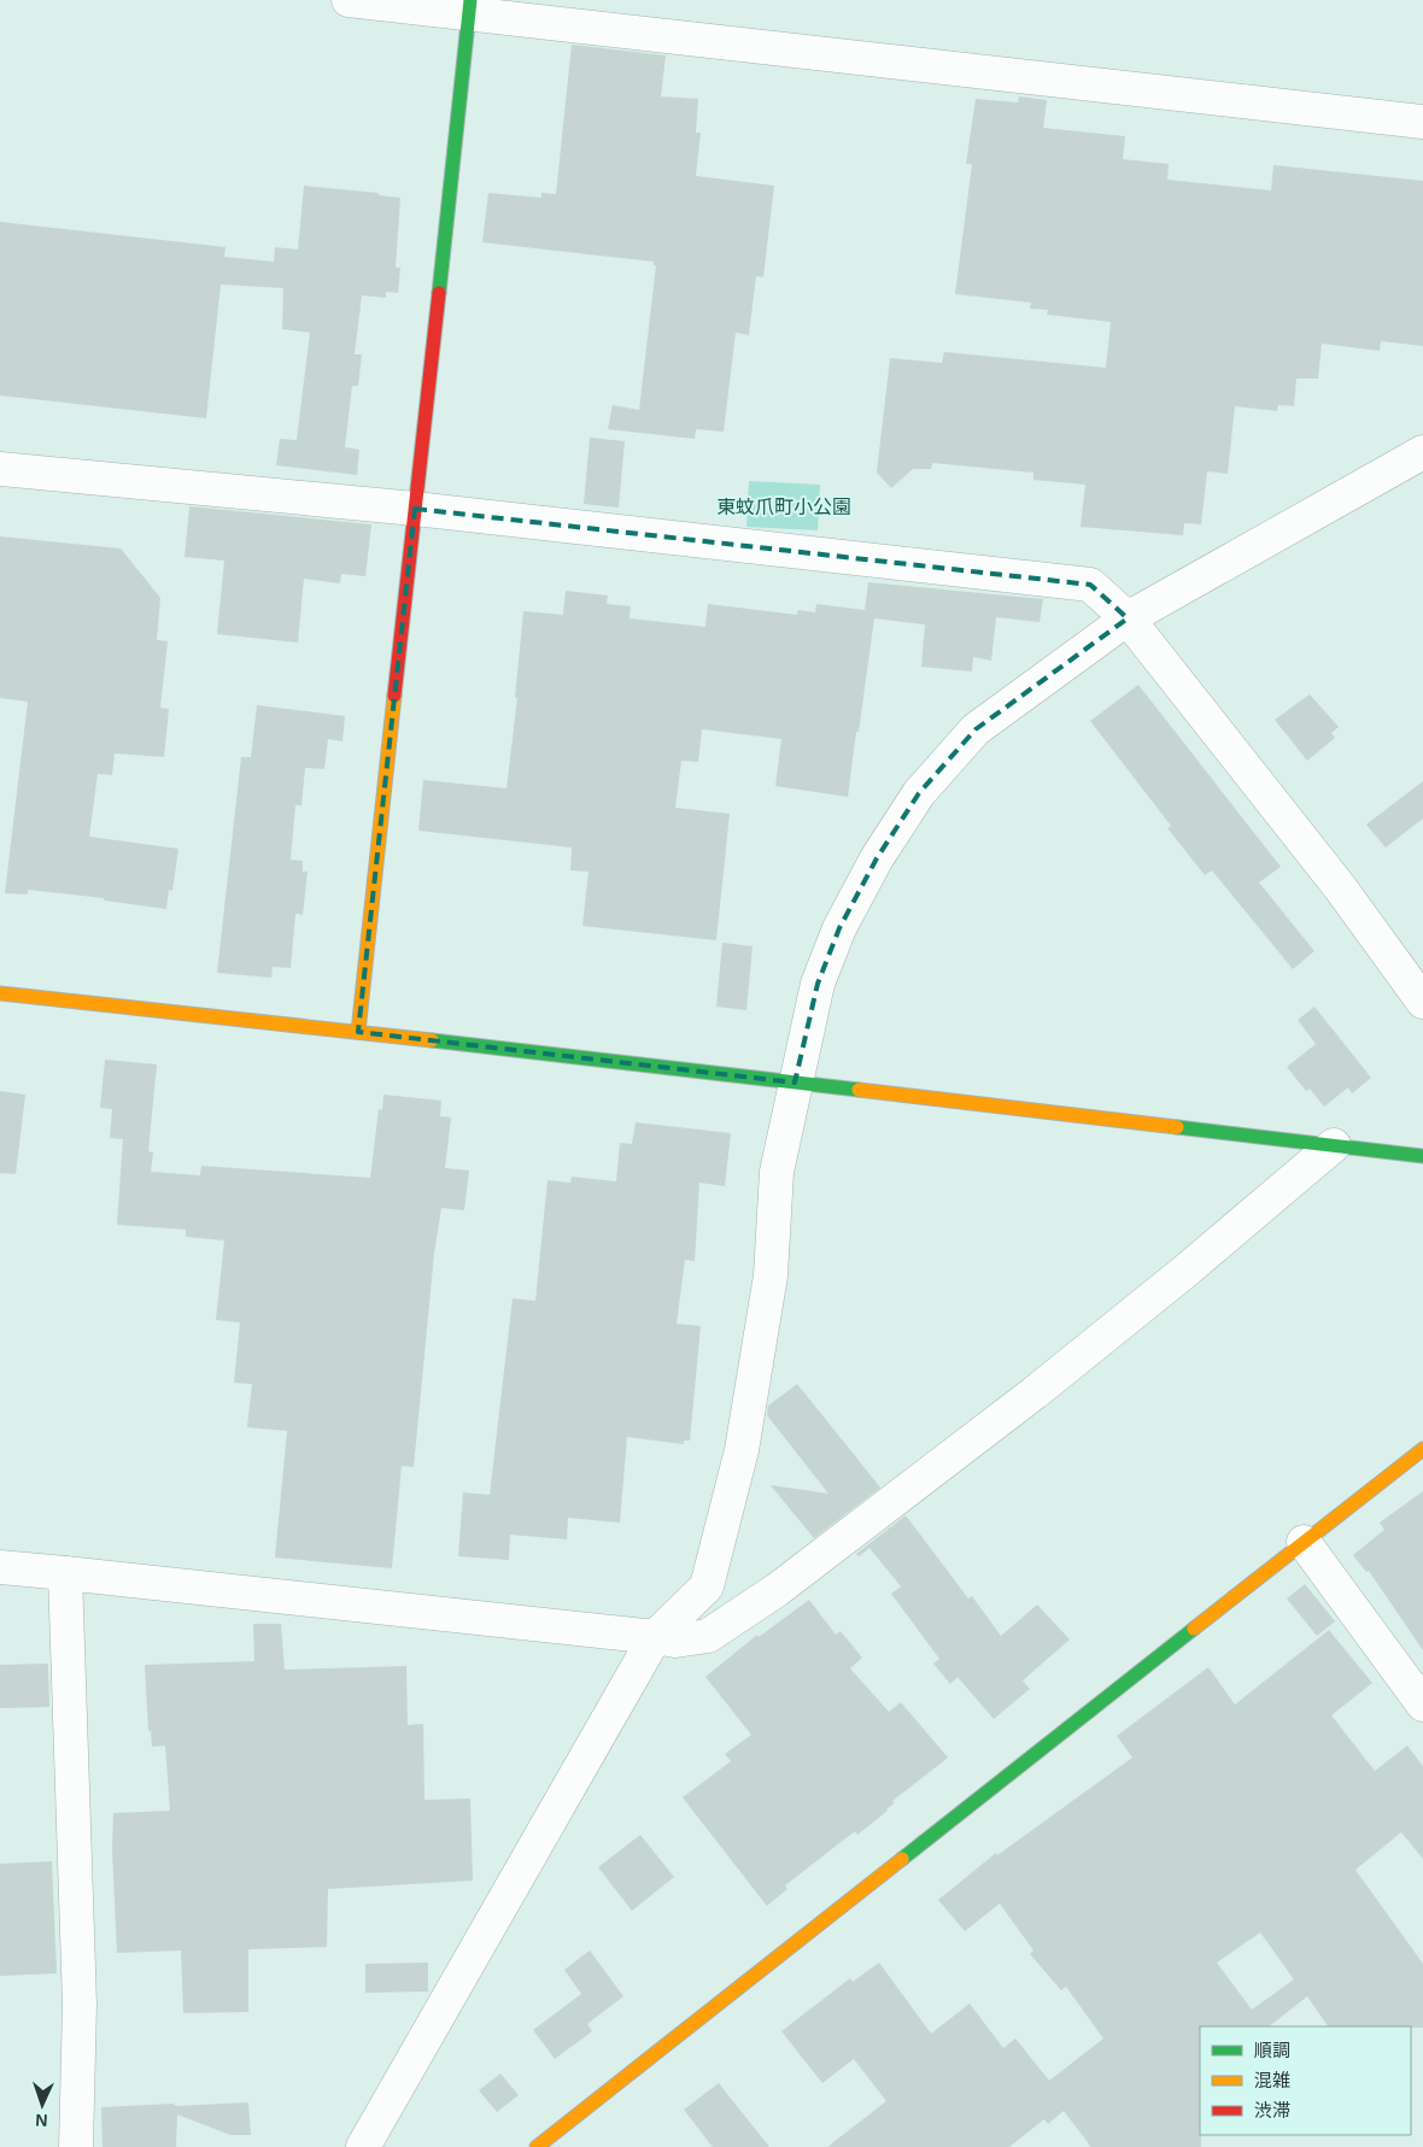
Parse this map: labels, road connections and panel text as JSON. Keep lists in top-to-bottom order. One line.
{"parks":["東蚊爪町小公園"],"legend":["順調","混雑","渋滞"],"north":"bottom"}
